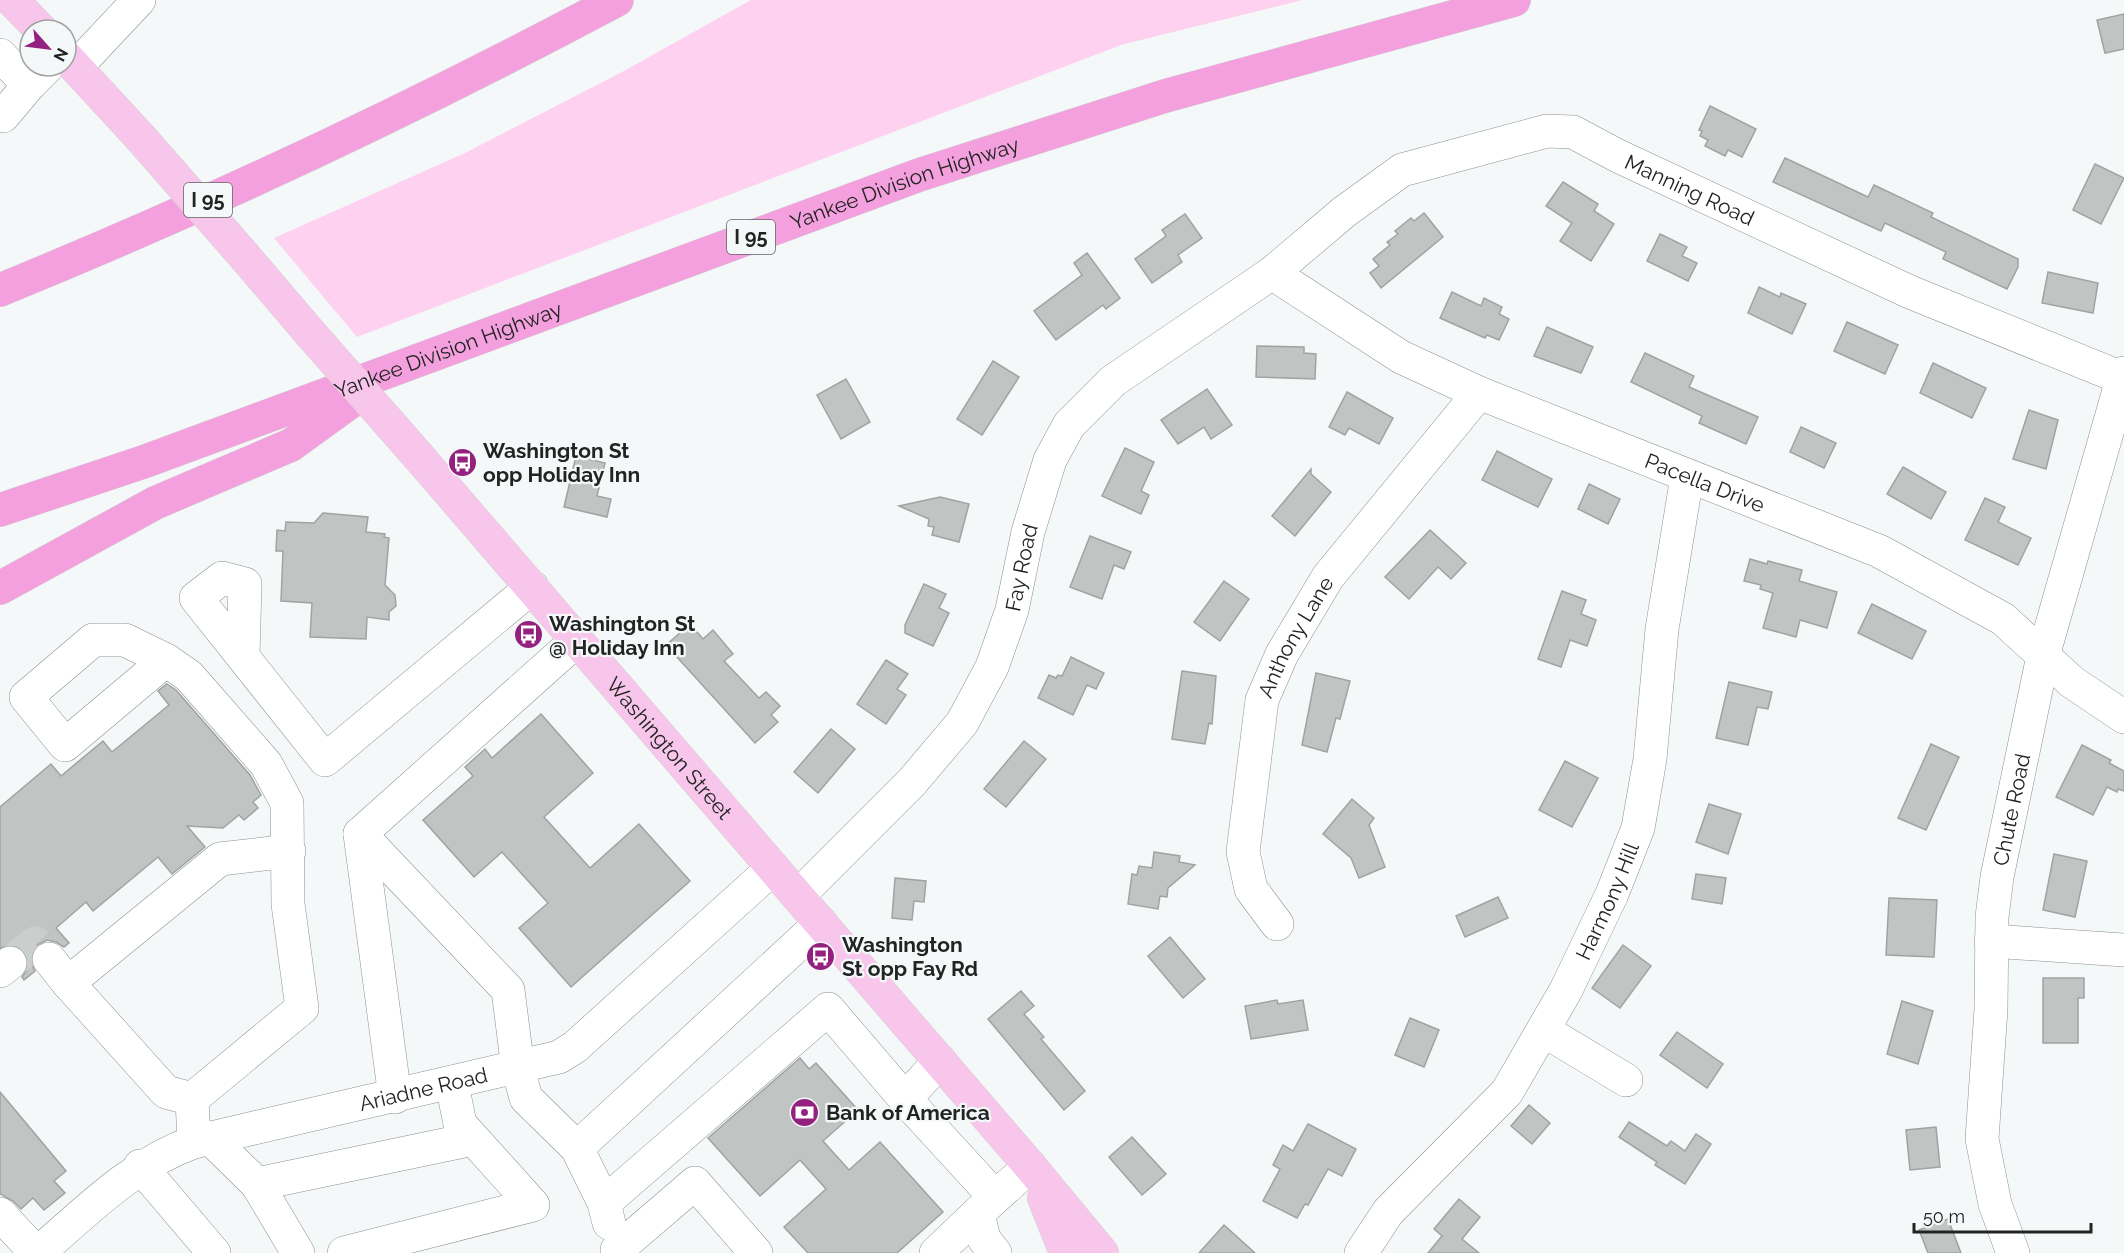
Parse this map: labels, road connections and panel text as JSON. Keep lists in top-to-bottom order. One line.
{"streets":{"highway":["Yankee Division Highway","I 95"],"main road":["Washington Street"],"street":["Manning Road","Pacella Drive","Fay Road","Anthony Lane","Chute Road","Harmony Hill","Ariadne Road"]},"crossings":[["Manning Road","Pacella Drive"],["Manning Road","Fay Road"],["Manning Road","Chute Road"],["Pacella Drive","Fay Road"],["Pacella Drive","Anthony Lane"],["Pacella Drive","Chute Road"],["Pacella Drive","Harmony Hill"],["Fay Road","Washington Street"],["Washington Street","Ariadne Road"]],"places":{"bus stop":["Washington St opp Holiday Inn","Washington St @ Holiday Inn","Washington St opp Fay Rd"],"bank":["Bank of America"]},"scale_bar":"50 m","north":"bottom right"}
